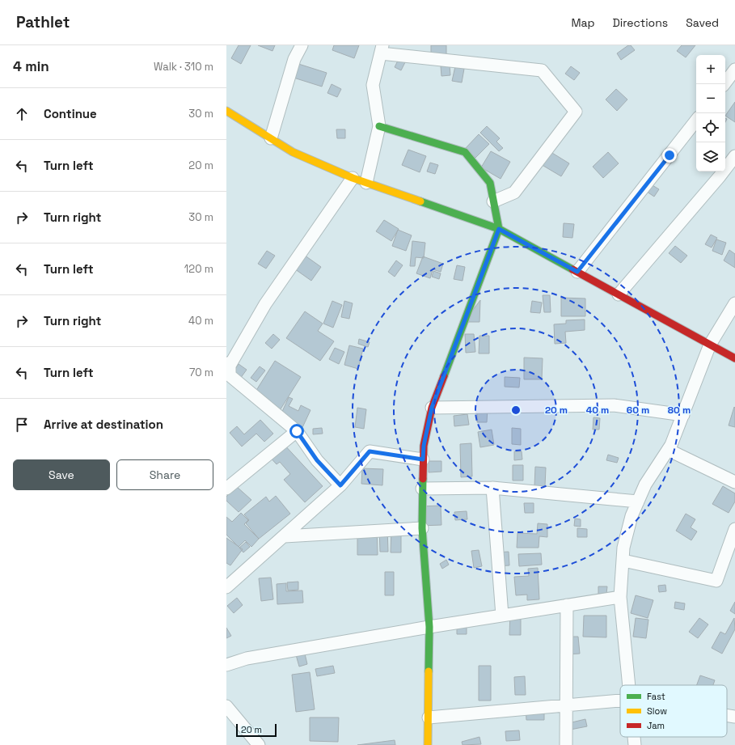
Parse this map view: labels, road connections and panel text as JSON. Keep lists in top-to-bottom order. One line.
{"legend":["Fast","Slow","Jam"],"scale_bar":"20 m","page":{"header":"Pathlet","nav":["Map","Directions","Saved"],"heading":["4 min","Walk · 310 m"],"map_buttons":["+","−"],"list":[["Continue","30 m"],["Turn left","20 m"],["Turn right","30 m"],["Turn left","120 m"],["Turn right","40 m"],["Turn left","70 m"],"Arrive at destination"],"buttons":["Save","Share"],"scale":"20 m"},"rings":["20 m","40 m","60 m","80 m"]}
